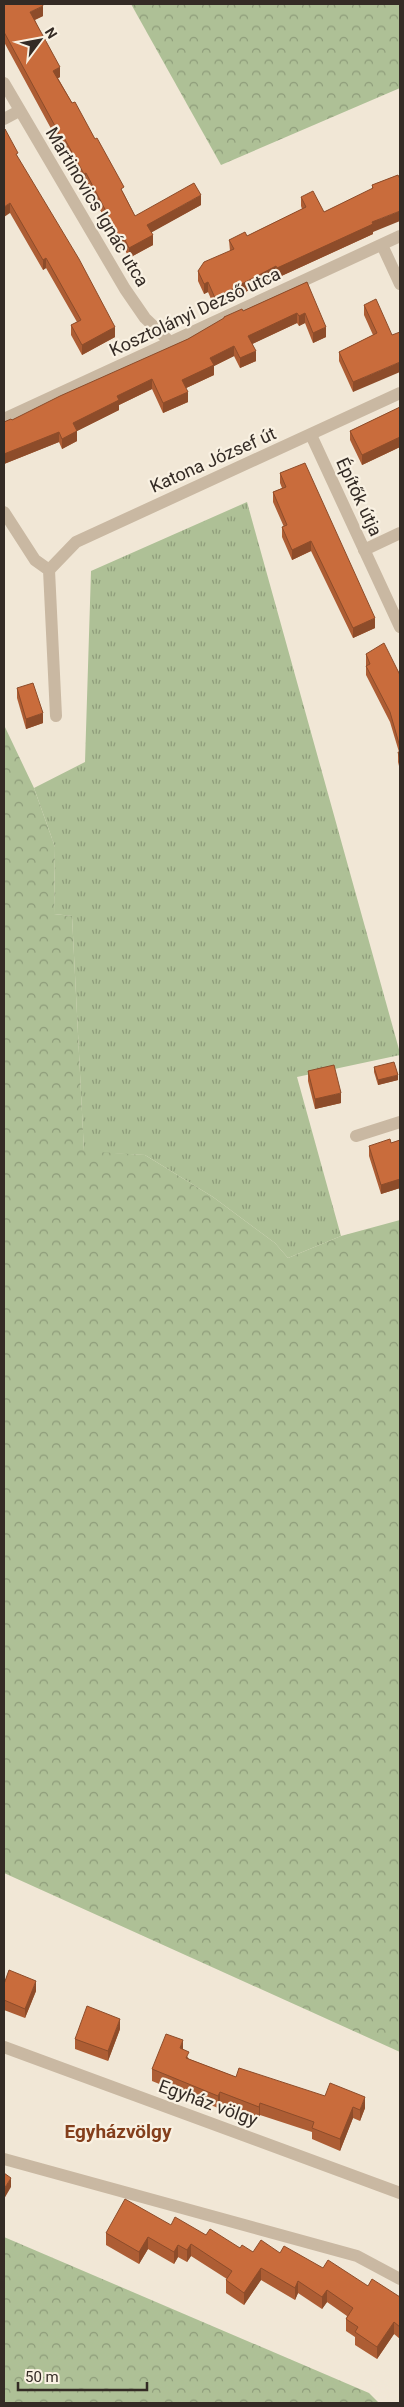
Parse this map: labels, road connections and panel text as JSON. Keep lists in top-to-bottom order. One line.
{"streets":{"street":["Martinovics Ignác utca","Kosztolányi Dezső utca","Katona József út","Építők útja","Egyház völgy"]},"crossings":[["Martinovics Ignác utca","Kosztolányi Dezső utca"],["Katona József út","Építők útja"]],"districts":["Egyházvölgy"],"scale_bar":"50 m","north":"top right"}
